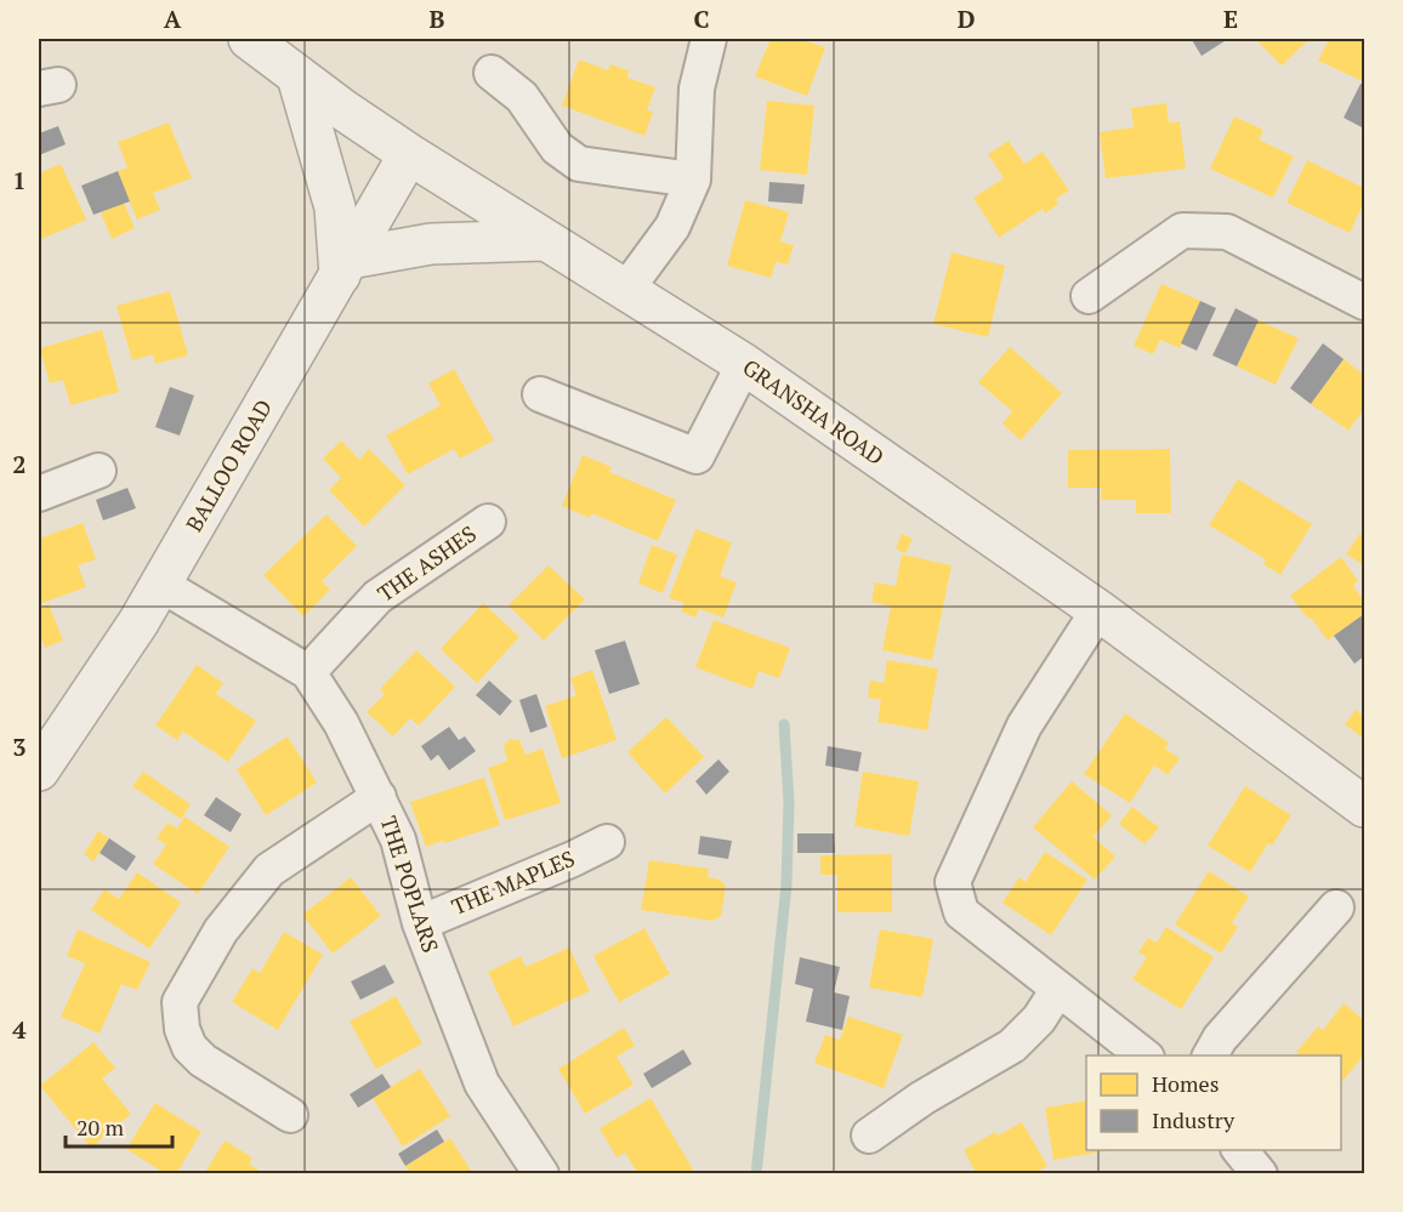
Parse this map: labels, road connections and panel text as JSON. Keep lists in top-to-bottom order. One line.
{"streets":{"street":["GRANSHA ROAD","BALLOO ROAD","THE ASHES","THE MAPLES","THE POPLARS"]},"crossings":[["GRANSHA ROAD","BALLOO ROAD"],["BALLOO ROAD","THE POPLARS"],["THE ASHES","THE POPLARS"],["THE MAPLES","THE POPLARS"]],"legend":["Homes","Industry"],"scale_bar":"20 m","grid":{"columns":["A","B","C","D","E"],"rows":["1","2","3","4"]}}
